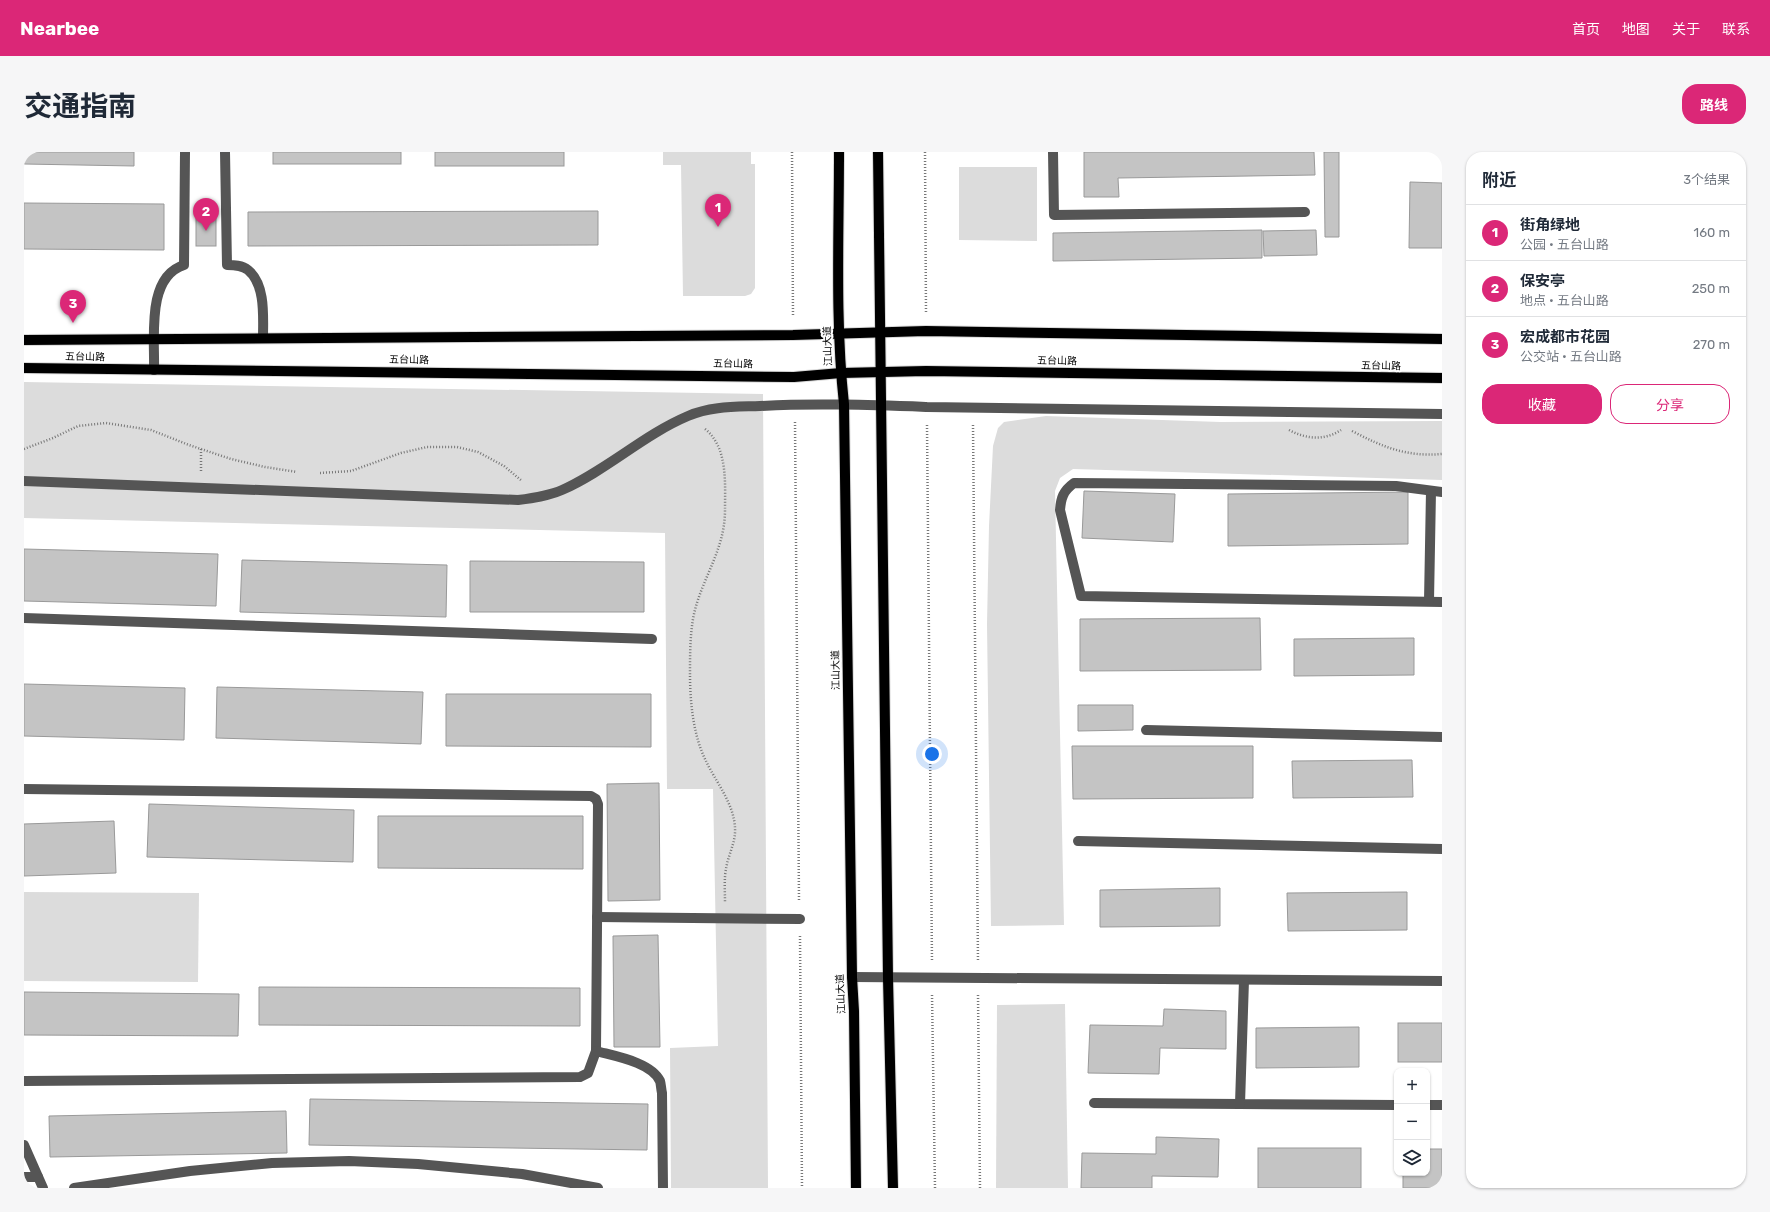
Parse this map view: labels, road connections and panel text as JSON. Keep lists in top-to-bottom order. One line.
{"streets":{"main road":["江山大道","五台山路"]},"crossings":[["江山大道","五台山路"]],"page":{"header":"Nearbee","nav":["首页","地图","关于","联系"],"title":"交通指南","buttons":["路线",["收藏","分享"]],"heading":["附近","3个结果"],"pins":["1","2","3"],"list":[{"mark":"1","name":"街角绿地","note":"公园 · 五台山路","value":"160 m"},{"mark":"2","name":"保安亭","note":"地点 · 五台山路","value":"250 m"},{"mark":"3","name":"宏成都市花园","note":"公交站 · 五台山路","value":"270 m"}],"map_buttons":["+","−"]}}
